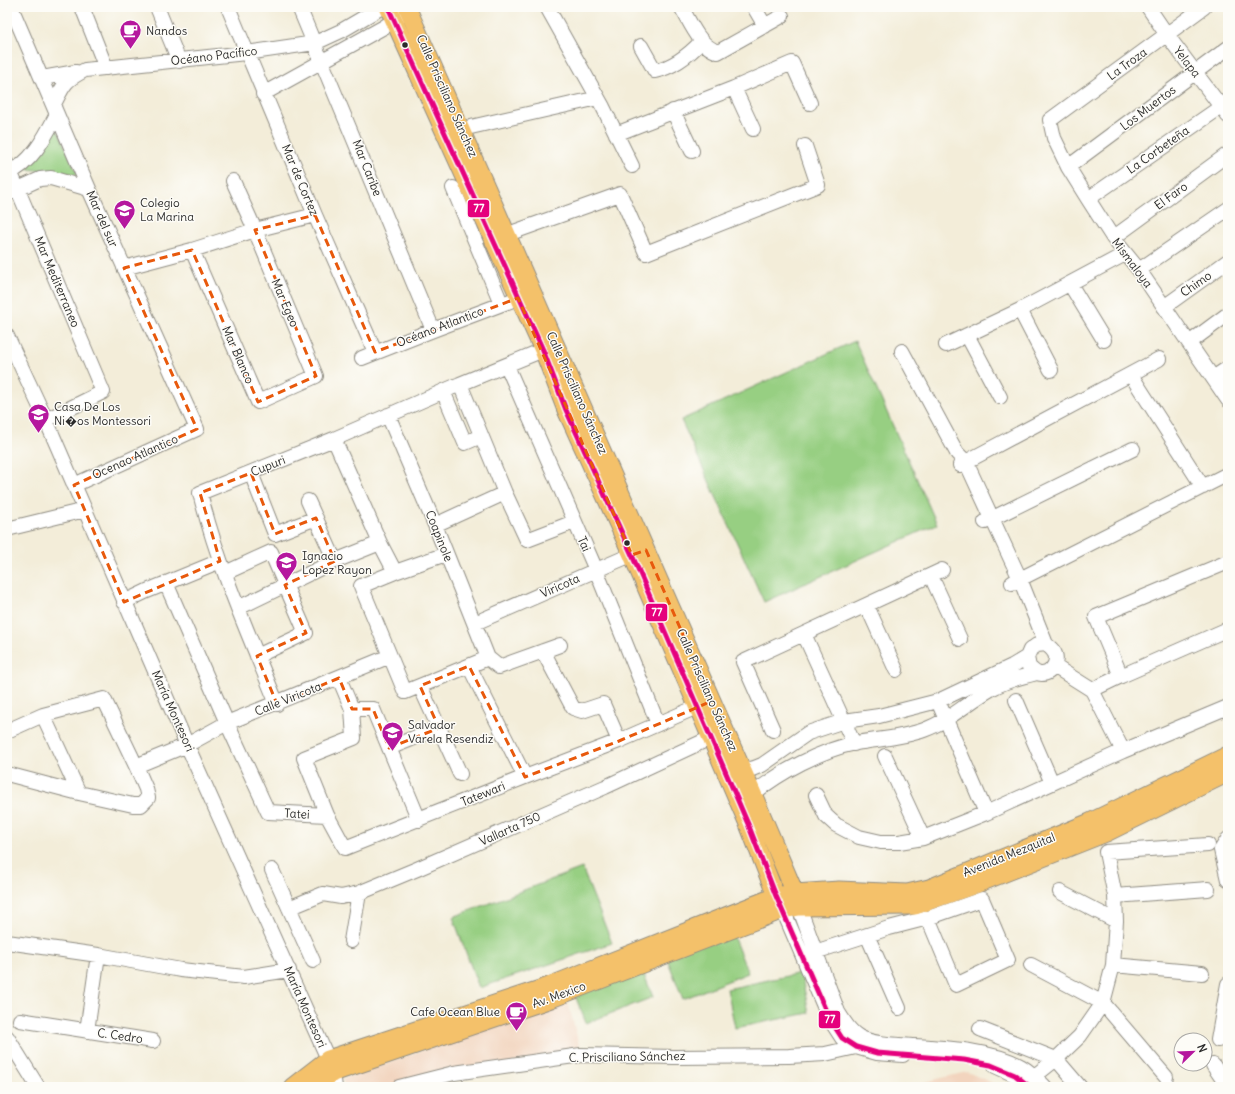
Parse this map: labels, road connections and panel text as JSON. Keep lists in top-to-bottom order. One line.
{"streets":{"main road":["Calle Prisciliano Sánchez","Avenida Mezquital","Av. Mexico"],"street":["Océano Pacífico","Yelapa","La Troza","Los Muertos","La Corbeteña","Mar Caribe","Mar de Cortez","El Faro","Mar del sur","Mismaloya","Mar Mediterraneo","Chimo","Mar Egeo","Océano Atlantico","Mar Blanco","Ocenao Atlantico","Cupuri","Coapinole","Tai","Viricota","Calle Viricota","María Montesori","Tatewari","Tatei","Vallarta 750","C. Cedro","C. Prisciliano Sánchez"]},"crossings":[["Océano Pacífico","Mar Caribe"],["Océano Pacífico","Mar de Cortez"],["Océano Pacífico","Mar del sur"],["Océano Pacífico","Mar Mediterraneo"],["Yelapa","La Troza"],["Yelapa","Los Muertos"],["Yelapa","La Corbeteña"],["La Troza","Mismaloya"],["Calle Prisciliano Sánchez","Océano Atlantico"],["Calle Prisciliano Sánchez","Cupuri"],["Calle Prisciliano Sánchez","Viricota"],["Calle Prisciliano Sánchez","Tatewari"],["Calle Prisciliano Sánchez","Vallarta 750"],["Calle Prisciliano Sánchez","Avenida Mezquital"],["Calle Prisciliano Sánchez","Av. Mexico"],["Calle Prisciliano Sánchez","C. Prisciliano Sánchez"],["Los Muertos","Mismaloya"],["La Corbeteña","Mismaloya"],["Mar Caribe","Océano Atlantico"],["Mar de Cortez","Océano Atlantico"],["El Faro","Mismaloya"],["Mar del sur","Ocenao Atlantico"],["Mismaloya","Chimo"],["Mar Mediterraneo","María Montesori"],["Mar Egeo","Mar Blanco"],["Ocenao Atlantico","María Montesori"],["Cupuri","Coapinole"],["Cupuri","Tai"],["Cupuri","Calle Viricota"],["Coapinole","Viricota"],["Tai","Viricota"],["Tai","Tatewari"],["Calle Viricota","María Montesori"],["Calle Viricota","Tatei"],["María Montesori","Av. Mexico"],["Tatewari","Tatei"],["Avenida Mezquital","Av. Mexico"]],"places":{"cafe":["Nandos","Cafe Ocean Blue"],"school or university":["Colegio La Marina","Casa De Los Ni�os Montessori","Ignacio Lopez Rayon","Salvador Varela Resendiz"]},"lines":["transit line 77"],"north":"top right"}
